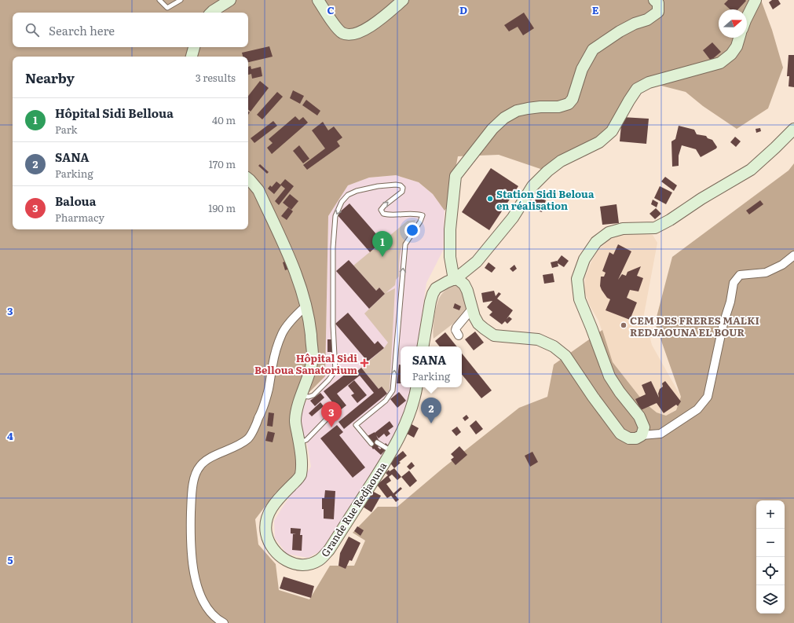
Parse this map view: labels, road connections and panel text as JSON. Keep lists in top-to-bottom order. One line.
{"streets":{"street":["Grande Rue Redjaouna"]},"places":{"other":["Station Sidi Beloua en réalisation","CEM DES FRERES MALKI REDJAOUNA EL BOUR"],"health":["Hôpital Sidi Belloua Sanatorium"]},"north":"right","page":{"search":"Search here","heading":["Nearby","3 results"],"list":[{"mark":"1","name":"Hôpital Sidi Belloua","note":"Park","value":"40 m"},{"mark":"2","name":"SANA","note":"Parking","value":"170 m"},{"mark":"3","name":"Baloua","note":"Pharmacy","value":"190 m"}],"pins":["1","2","3"],"popup":["SANA","Parking"],"map_buttons":["+","−"]},"grid":{"columns":["C","D","E"],"rows":["3","4","5"]}}
